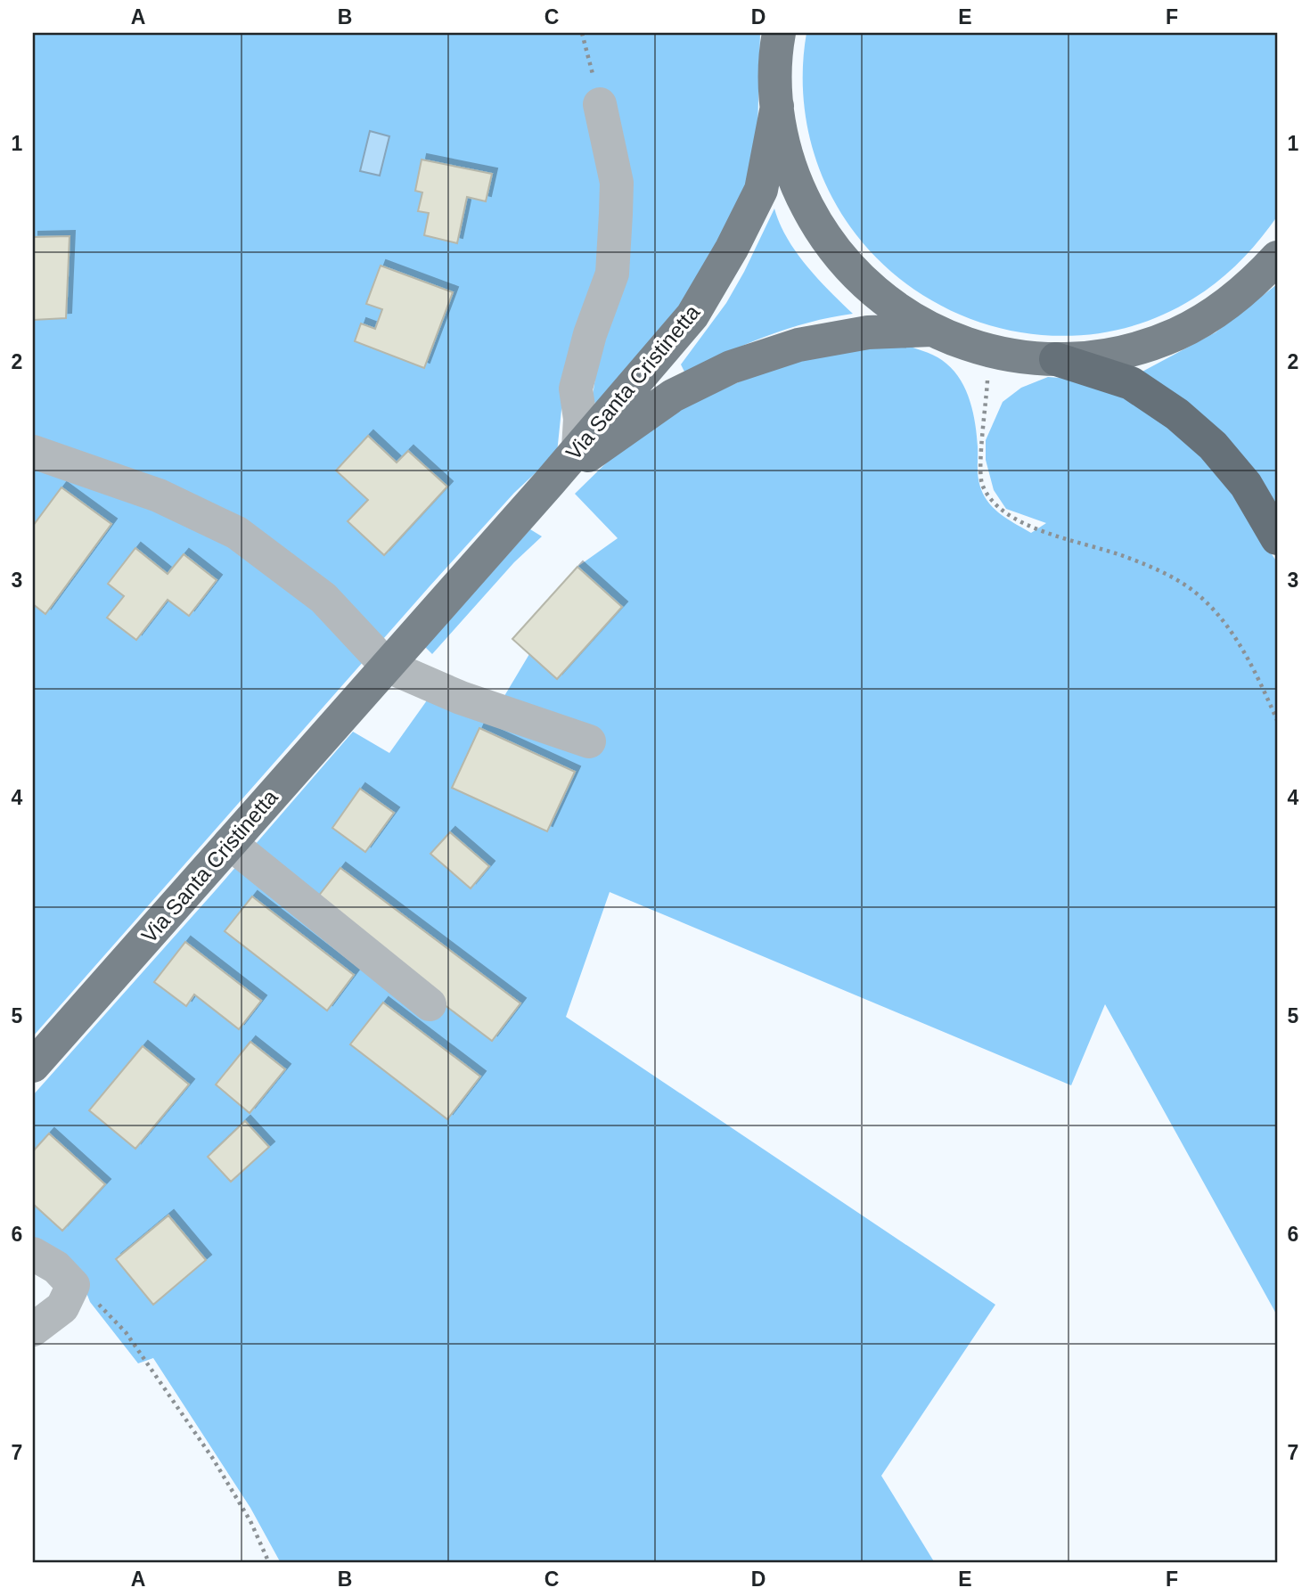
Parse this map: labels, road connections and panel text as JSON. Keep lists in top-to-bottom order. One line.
{"streets":{"main road":["Via Santa Cristinetta"]},"grid":{"columns":["A","B","C","D","E","F"],"rows":["1","2","3","4","5","6","7"]}}
